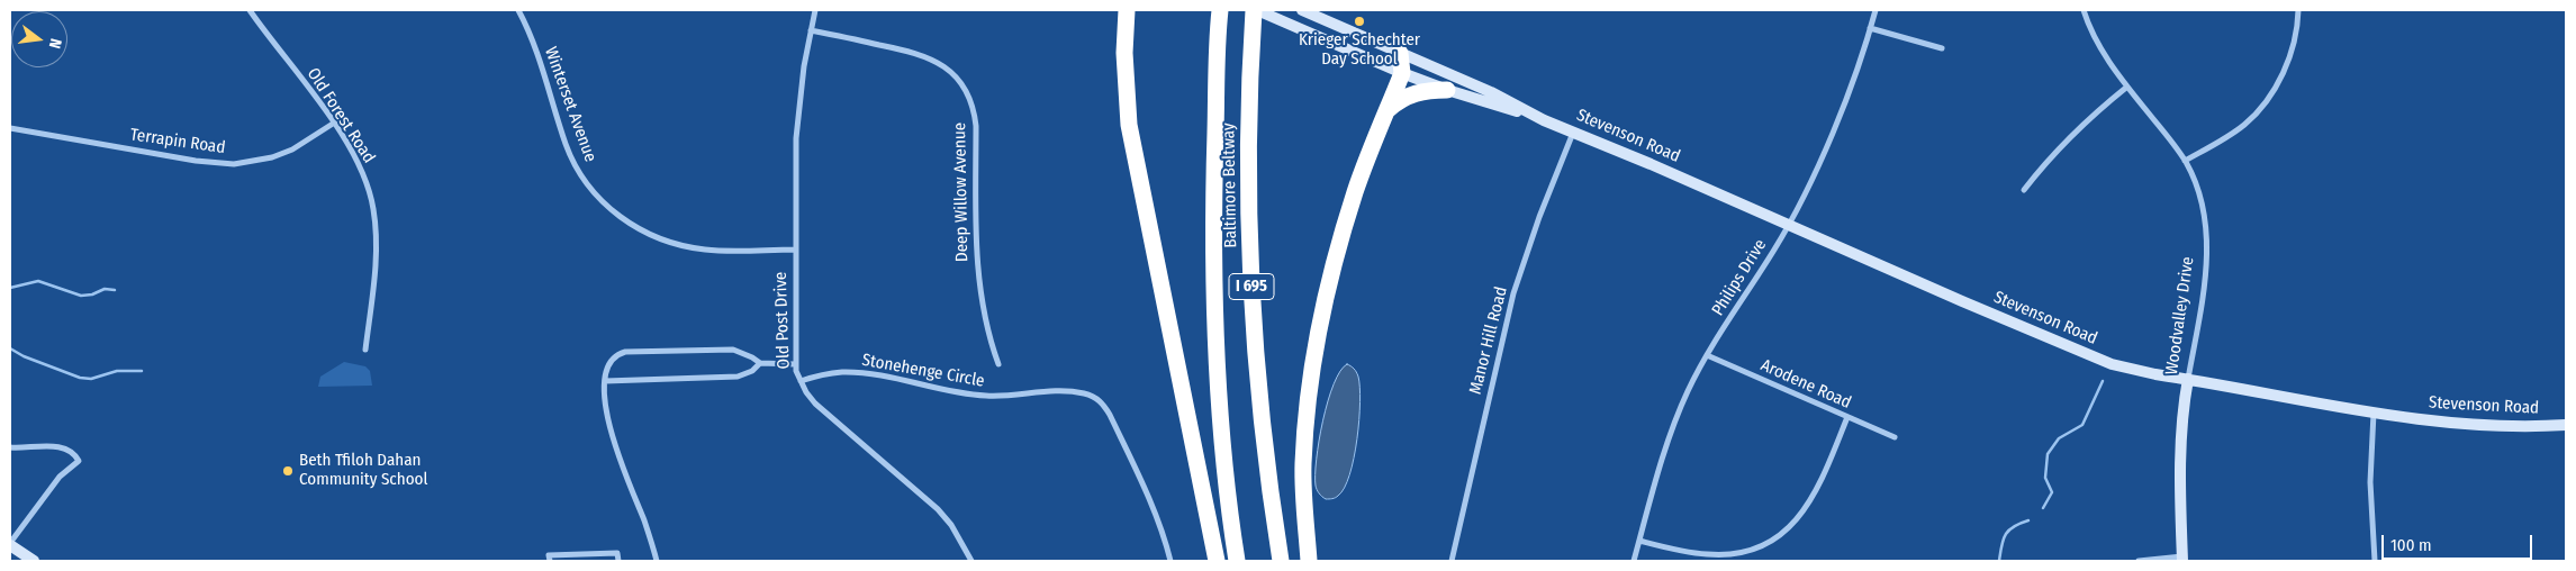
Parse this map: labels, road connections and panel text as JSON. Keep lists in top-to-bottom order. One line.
{"streets":{"highway":["Baltimore Beltway","I 695"],"street":["Winterset Avenue","Old Forest Road","Stevenson Road","Terrapin Road","Deep Willow Avenue","Philips Drive","Woodvalley Drive","Old Post Drive","Manor Hill Road","Stonehenge Circle","Arodene Road"]},"crossings":[["Winterset Avenue","Old Post Drive"],["Old Forest Road","Terrapin Road"],["Stevenson Road","Baltimore Beltway"],["Stevenson Road","Philips Drive"],["Stevenson Road","Woodvalley Drive"],["Stevenson Road","Manor Hill Road"],["Deep Willow Avenue","Old Post Drive"],["Philips Drive","Arodene Road"],["Old Post Drive","Stonehenge Circle"]],"places":["Krieger Schechter Day School","Beth Tfiloh Dahan Community School"],"scale_bar":"100 m","north":"right"}
